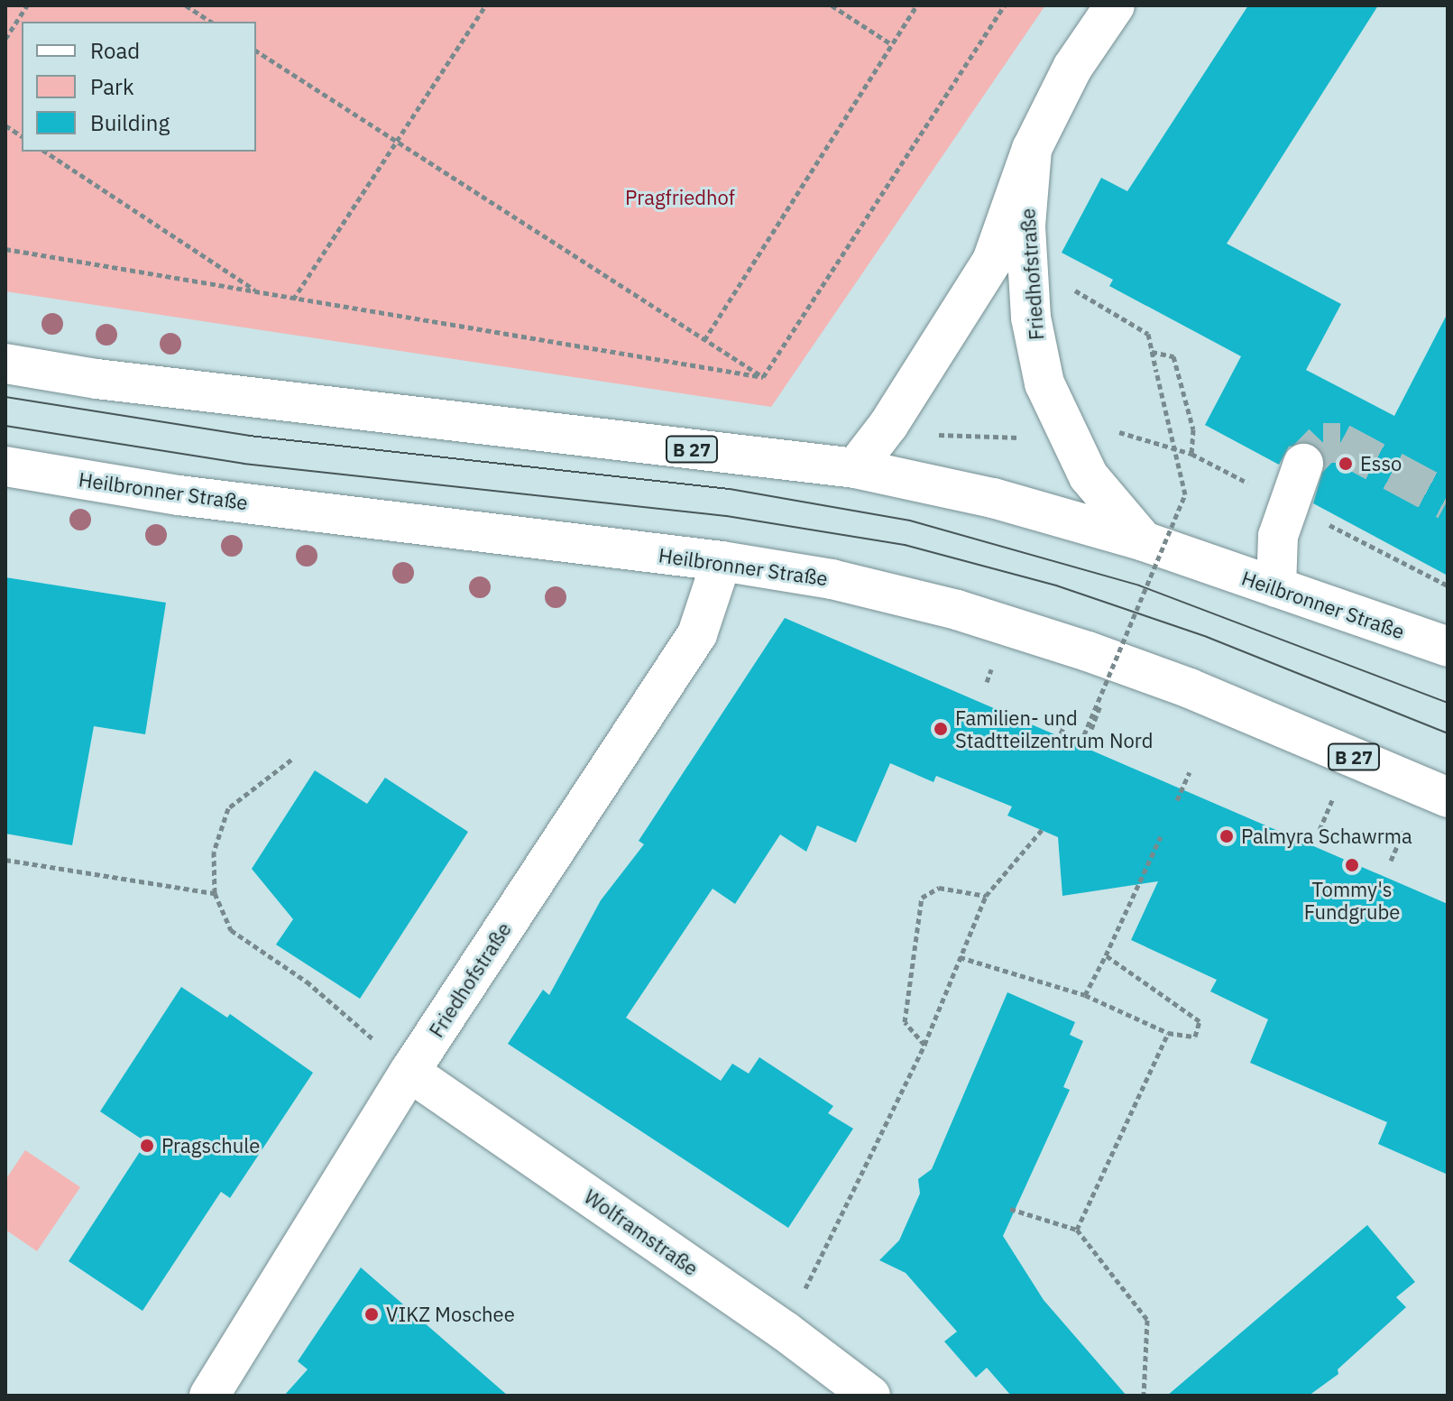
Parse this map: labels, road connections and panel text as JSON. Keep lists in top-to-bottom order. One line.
{"streets":{"main road":["Friedhofstraße","B 27","Heilbronner Straße","Wolframstraße"]},"crossings":[["Friedhofstraße","Heilbronner Straße"],["Friedhofstraße","Wolframstraße"]],"parks":["Pragfriedhof"],"places":["Esso","Familien- und Stadtteilzentrum Nord","Palmyra Schawrma","Tommy's Fundgrube","Pragschule","VIKZ Moschee"],"legend":["Road","Park","Building"]}
